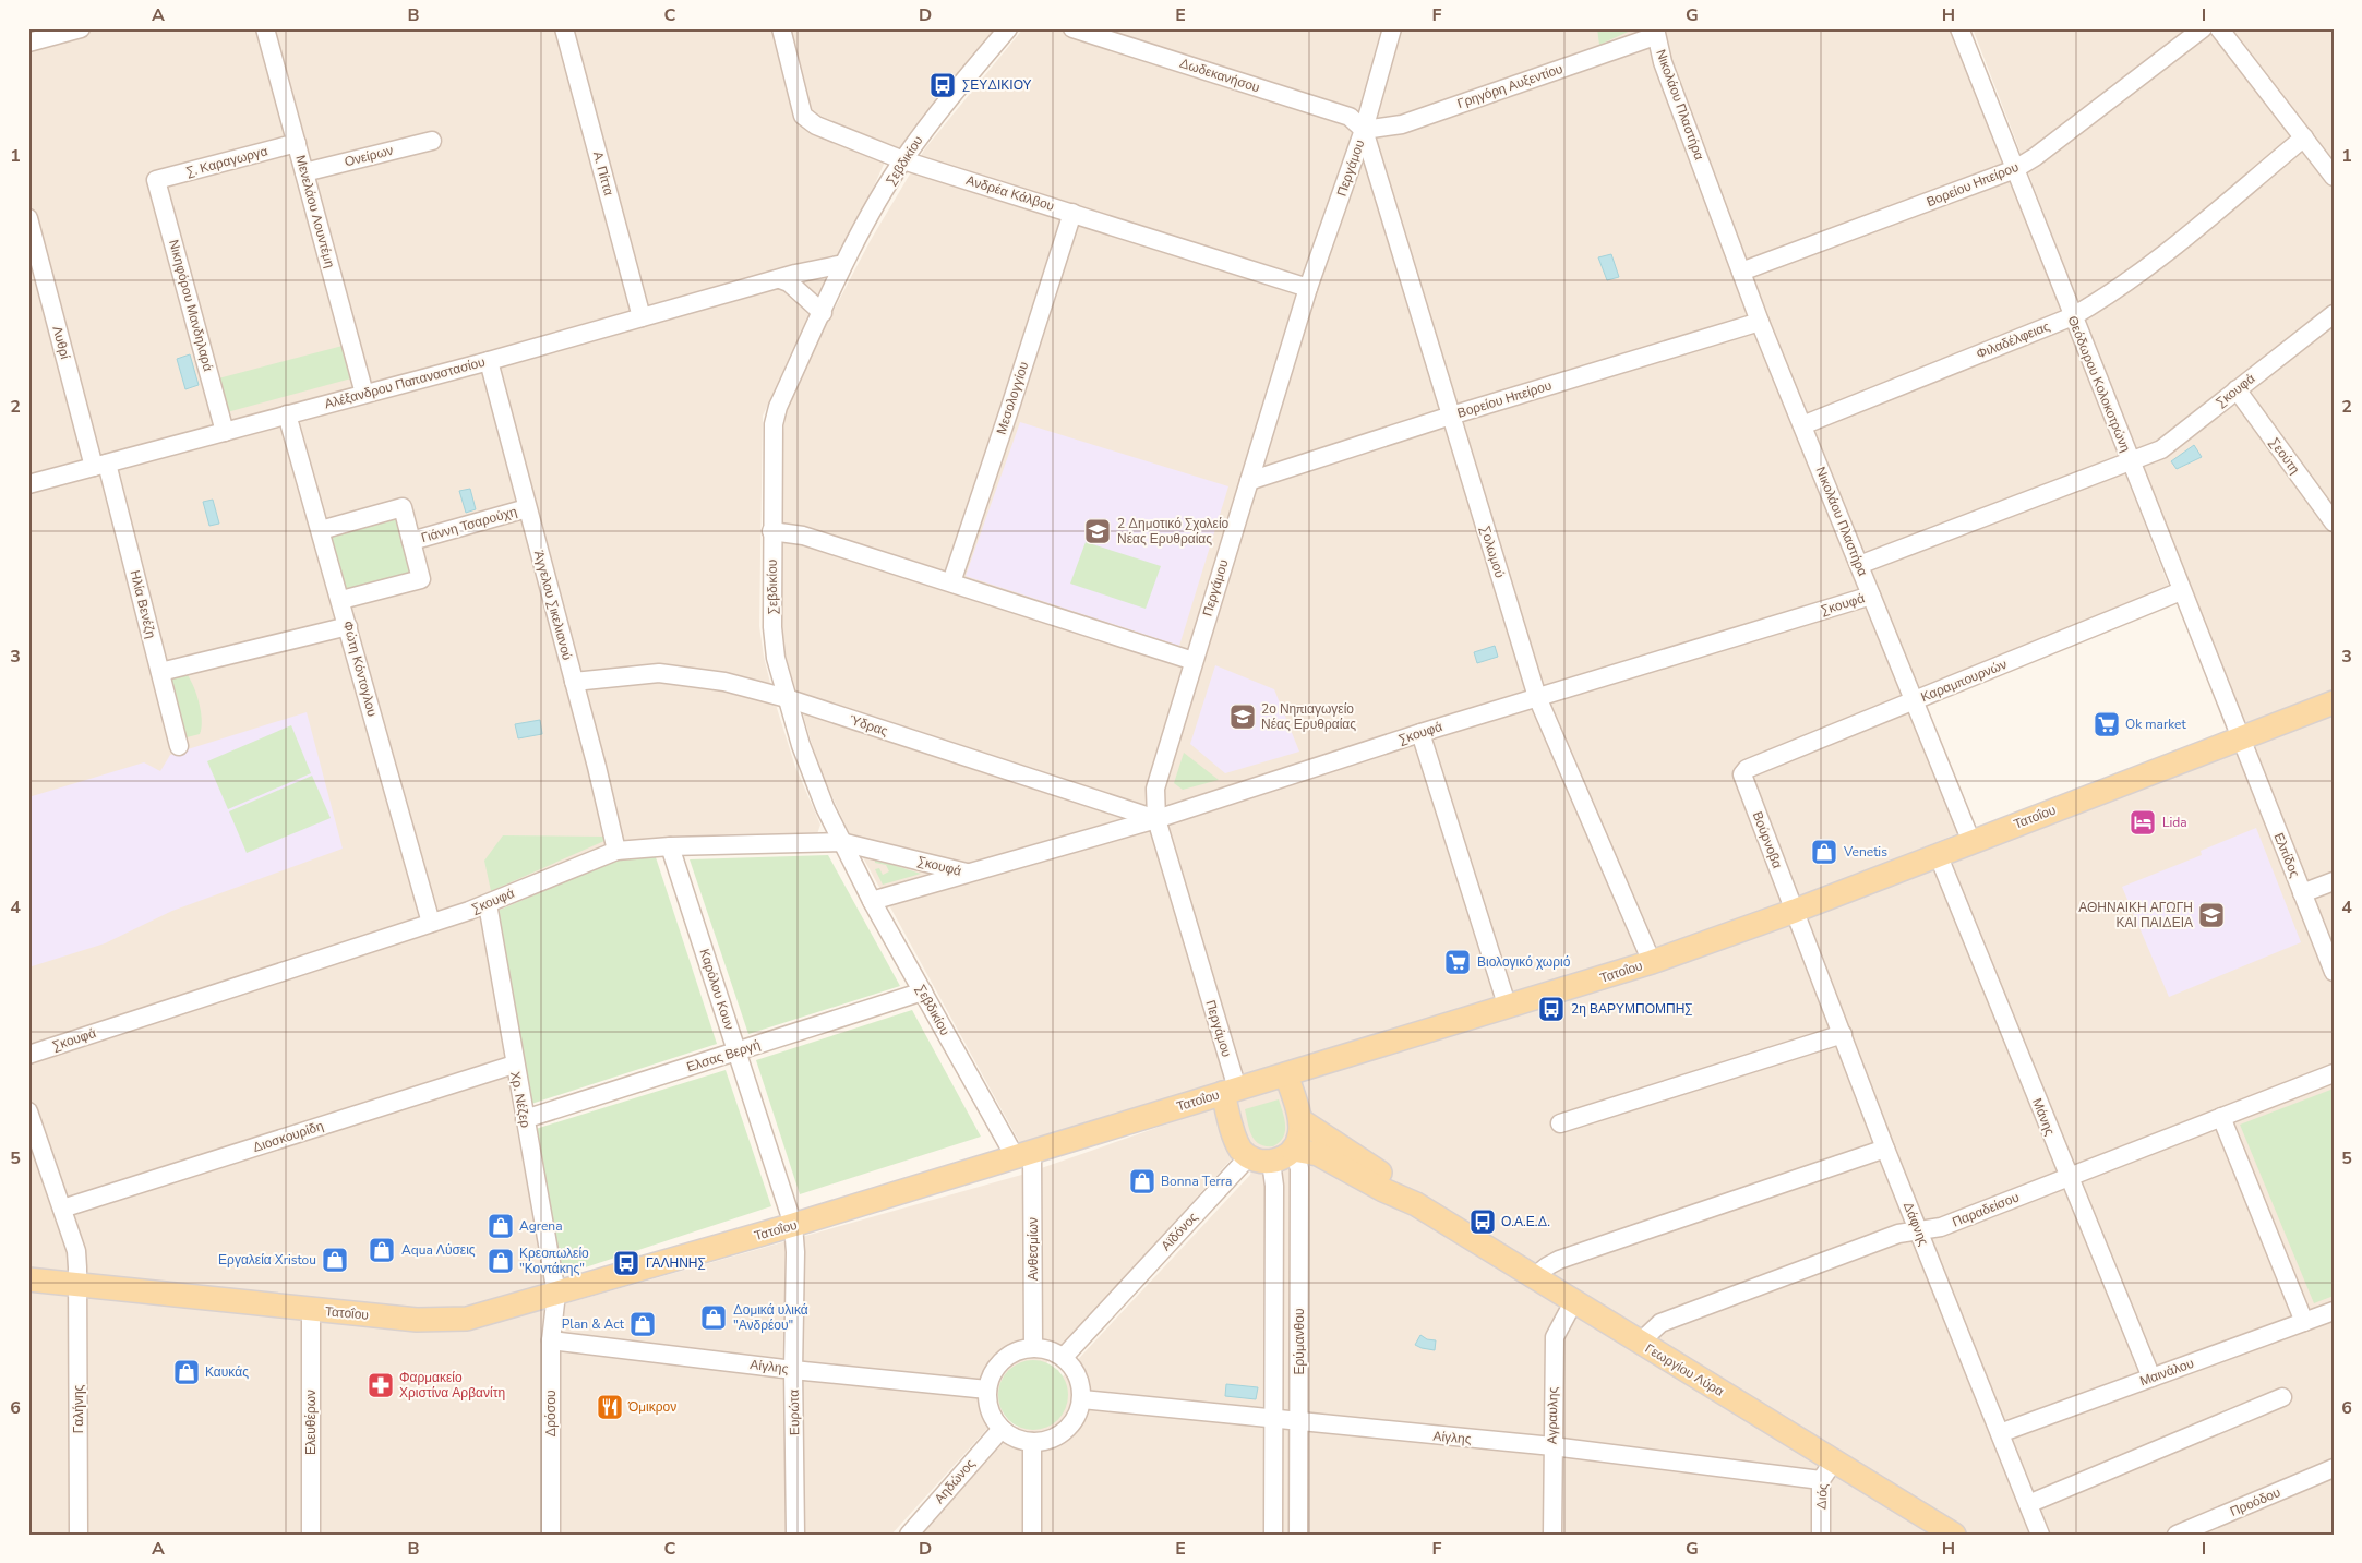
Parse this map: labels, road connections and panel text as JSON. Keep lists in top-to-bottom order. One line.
{"streets":{"main road":["Τατοΐου","Γεωργίου Λύρα"],"street":["Δωδεκανήσου","Γρηγόρη Αυξεντίου","Νικολάου Πλαστήρα","Ονείρων","Σεβδικίου","Σ. Καραγωργα","Περγάμου","Α. Πίττα","Βορείου Ηπείρου","Ανδρέα Κάλβου","Μενελάου Λουντέμη","Νικηφόρου Μανδηλαρά","Φιλαδέλφειας","Λυθρί","Αλέξανδρου Παπαναστασίου","Θεόδωρου Κολοκοτρώνη","Σκουφά","Μεσολογγίου","Σεούτη","Γιάννη Τσαρούχη","Σολωμού","Ηλία Βενέζη","Άγγελου Σικελιανού","Φώτη Κόντογλου","Καραμπουρνών","Ύδρας","Βούρνοβα","Ελπίδος","Καρόλου Κουν","Ελσας Βεργή","Χρ. Νέζερ","Μάνης","Διοσκουρίδη","Παραδείσου","Δάφνης","Αϊδόνος","Ανθεσμίων","Ερύμανθου","Αίγλης","Μαινάλου","Γαλήνης","Ευρώτα","Δρόσου","Αγραυλης","Ελευθέρων","Αηδώνος","Διός","Προόδου"]},"crossings":[["Δωδεκανήσου","Γρηγόρη Αυξεντίου"],["Δωδεκανήσου","Περγάμου"],["Δωδεκανήσου","Σολωμού"],["Γρηγόρη Αυξεντίου","Νικολάου Πλαστήρα"],["Γρηγόρη Αυξεντίου","Περγάμου"],["Γρηγόρη Αυξεντίου","Σολωμού"],["Νικολάου Πλαστήρα","Βορείου Ηπείρου"],["Νικολάου Πλαστήρα","Φιλαδέλφειας"],["Νικολάου Πλαστήρα","Σκουφά"],["Νικολάου Πλαστήρα","Καραμπουρνών"],["Νικολάου Πλαστήρα","Τατοΐου"],["Ονείρων","Μενελάου Λουντέμη"],["Σεβδικίου","Ανδρέα Κάλβου"],["Σεβδικίου","Αλέξανδρου Παπαναστασίου"],["Σεβδικίου","Σκουφά"],["Σεβδικίου","Ύδρας"],["Σεβδικίου","Τατοΐου"],["Σεβδικίου","Ελσας Βεργή"],["Σεβδικίου","Ανθεσμίων"],["Σ. Καραγωργα","Μενελάου Λουντέμη"],["Σ. Καραγωργα","Νικηφόρου Μανδηλαρά"],["Περγάμου","Βορείου Ηπείρου"],["Περγάμου","Ανδρέα Κάλβου"],["Περγάμου","Σκουφά"],["Περγάμου","Σολωμού"],["Περγάμου","Ύδρας"],["Περγάμου","Τατοΐου"],["Περγάμου","Αϊδόνος"],["Περγάμου","Ερύμανθου"],["Περγάμου","Γεωργίου Λύρα"],["Α. Πίττα","Αλέξανδρου Παπαναστασίου"],["Βορείου Ηπείρου","Θεόδωρου Κολοκοτρώνη"],["Βορείου Ηπείρου","Σολωμού"],["Ανδρέα Κάλβου","Μεσολογγίου"],["Μενελάου Λουντέμη","Αλέξανδρου Παπαναστασίου"],["Νικηφόρου Μανδηλαρά","Αλέξανδρου Παπαναστασίου"],["Φιλαδέλφειας","Θεόδωρου Κολοκοτρώνη"],["Λυθρί","Αλέξανδρου Παπαναστασίου"],["Λυθρί","Ηλία Βενέζη"],["Αλέξανδρου Παπαναστασίου","Ηλία Βενέζη"],["Αλέξανδρου Παπαναστασίου","Άγγελου Σικελιανού"],["Αλέξανδρου Παπαναστασίου","Φώτη Κόντογλου"],["Θεόδωρου Κολοκοτρώνη","Σκουφά"],["Θεόδωρου Κολοκοτρώνη","Καραμπουρνών"],["Θεόδωρου Κολοκοτρώνη","Τατοΐου"],["Θεόδωρου Κολοκοτρώνη","Ελπίδος"],["Σκουφά","Σεούτη"],["Σκουφά","Σολωμού"],["Σκουφά","Άγγελου Σικελιανού"],["Σκουφά","Φώτη Κόντογλου"],["Σκουφά","Ύδρας"],["Σκουφά","Καρόλου Κουν"],["Σκουφά","Χρ. Νέζερ"],["Γιάννη Τσαρούχη","Άγγελου Σικελιανού"],["Γιάννη Τσαρούχη","Φώτη Κόντογλου"],["Σολωμού","Τατοΐου"],["Άγγελου Σικελιανού","Ύδρας"],["Καραμπουρνών","Βούρνοβα"],["Τατοΐου","Βούρνοβα"],["Τατοΐου","Ελπίδος"],["Τατοΐου","Καρόλου Κουν"],["Τατοΐου","Χρ. Νέζερ"],["Τατοΐου","Μάνης"],["Τατοΐου","Δάφνης"],["Τατοΐου","Αϊδόνος"],["Τατοΐου","Ανθεσμίων"],["Τατοΐου","Ερύμανθου"],["Τατοΐου","Γεωργίου Λύρα"],["Τατοΐου","Γαλήνης"],["Τατοΐου","Ευρώτα"],["Τατοΐου","Δρόσου"],["Τατοΐου","Ελευθέρων"],["Βούρνοβα","Δάφνης"],["Καρόλου Κουν","Ελσας Βεργή"],["Καρόλου Κουν","Ευρώτα"],["Ελσας Βεργή","Χρ. Νέζερ"],["Χρ. Νέζερ","Διοσκουρίδη"],["Χρ. Νέζερ","Δρόσου"],["Μάνης","Παραδείσου"],["Μάνης","Μαινάλου"],["Διοσκουρίδη","Γαλήνης"],["Παραδείσου","Δάφνης"],["Παραδείσου","Γεωργίου Λύρα"],["Δάφνης","Μαινάλου"],["Αϊδόνος","Ανθεσμίων"],["Αϊδόνος","Ερύμανθου"],["Αϊδόνος","Αίγλης"],["Αϊδόνος","Γεωργίου Λύρα"],["Αϊδόνος","Αηδώνος"],["Ανθεσμίων","Αίγλης"],["Ανθεσμίων","Αηδώνος"],["Ερύμανθου","Αίγλης"],["Ερύμανθου","Γεωργίου Λύρα"],["Αίγλης","Ευρώτα"],["Αίγλης","Δρόσου"],["Αίγλης","Αγραυλης"],["Αίγλης","Αηδώνος"],["Αίγλης","Διός"],["Γεωργίου Λύρα","Αγραυλης"],["Γεωργίου Λύρα","Διός"]],"places":{"bus stop":["ΣΕΥΔΙΚΙΟΥ","2η ΒΑΡΥΜΠΟΜΠΗΣ","Ο.Α.Ε.Δ.","ΓΑΛΗΝΗΣ"],"school or university":["2 Δημοτικό Σχολείο Νέας Ερυθραίας","2ο Νηπιαγωγείο Νέας Ερυθραίας","ΑΘΗΝΑΙΚΗ ΑΓΩΓΗ ΚΑΙ ΠΑΙΔΕΙΑ"],"supermarket":["Ok market","Βιολογικό χωριό"],"hotel":["Lida"],"shop":["Venetis","Bonna Terra","Agrena","Aqua Λύσεις","Εργαλεία Xristou","Κρεοπωλείο \"Κοντάκης\"","Δομικά υλικά \"Ανδρέου\"","Plan & Act","Καυκάς"],"pharmacy":["Φαρμακείο Χριστίνα Αρβανίτη"],"restaurant":["Όμικρον"]},"grid":{"columns":["A","B","C","D","E","F","G","H","I"],"rows":["1","2","3","4","5","6"]}}
